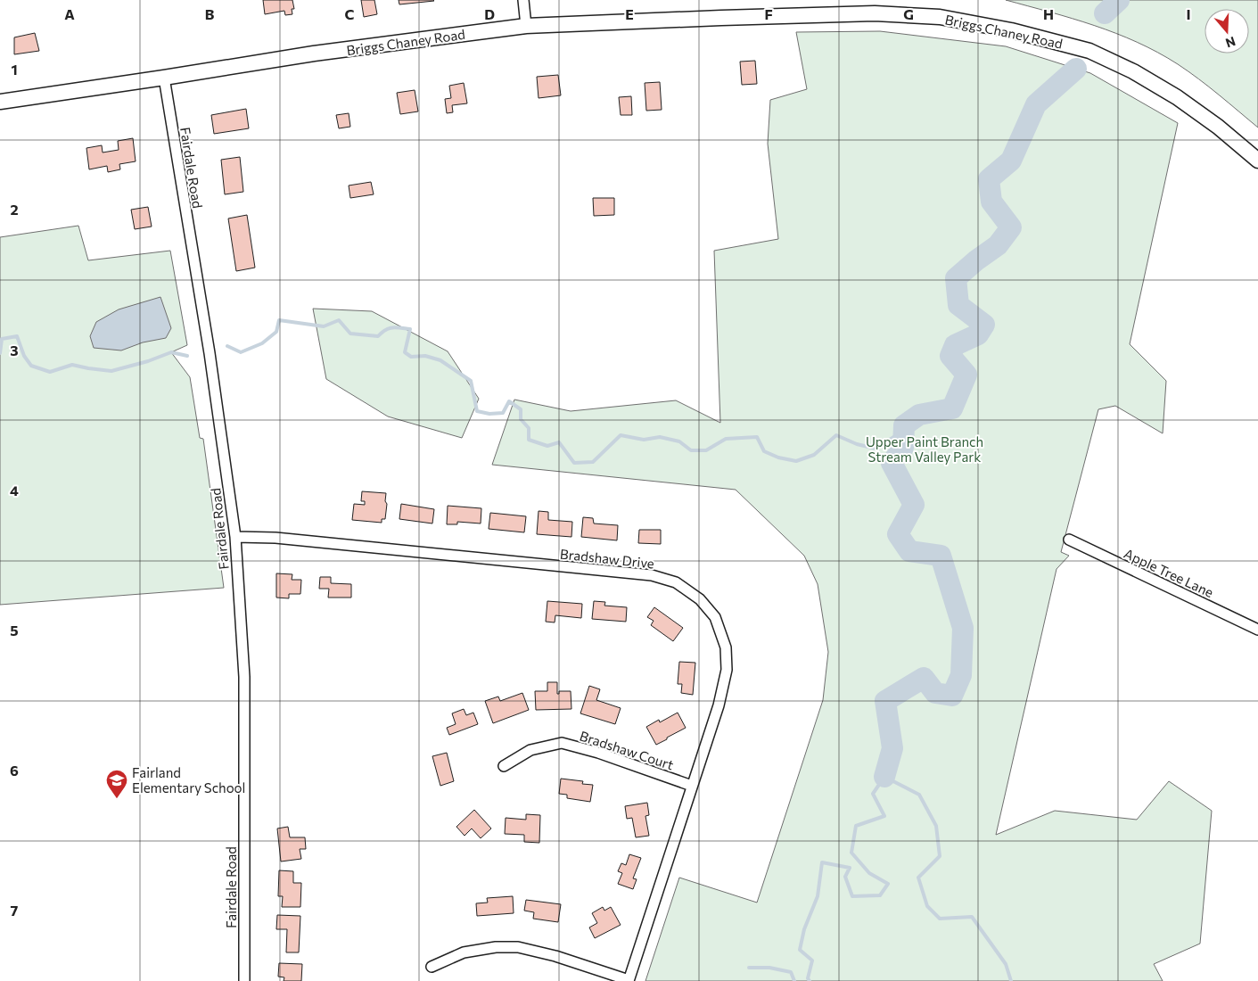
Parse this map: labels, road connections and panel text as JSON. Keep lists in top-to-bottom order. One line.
{"streets":{"main road":["Briggs Chaney Road"],"street":["Fairdale Road","Bradshaw Drive","Apple Tree Lane","Bradshaw Court"]},"crossings":[["Briggs Chaney Road","Fairdale Road"],["Fairdale Road","Bradshaw Drive"],["Bradshaw Drive","Bradshaw Court"]],"parks":["Upper Paint Branch Stream Valley Park"],"places":{"school or university":["Fairland Elementary School"]},"north":"bottom","grid":{"columns":["A","B","C","D","E","F","G","H","I"],"rows":["1","2","3","4","5","6","7"]}}
